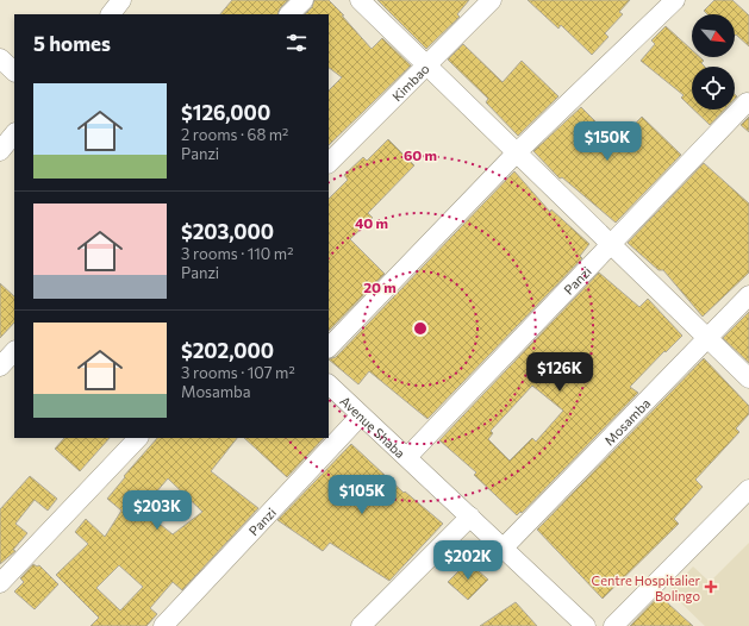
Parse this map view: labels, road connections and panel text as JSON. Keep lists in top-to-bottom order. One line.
{"streets":{"street":["Kimbao","Panzi","Mosamba","Avenue Shaba"]},"crossings":[["Panzi","Avenue Shaba"],["Mosamba","Avenue Shaba"]],"places":{"health":["Centre Hospitalier Bolingo"]},"north":"bottom right","page":{"heading":"5 homes","list":[{"name":"$126,000","note":"2 rooms · 68 m² · Panzi"},{"name":"$203,000","note":"3 rooms · 110 m² · Panzi"},{"name":"$202,000","note":"3 rooms · 107 m² · Mosamba"}],"price":["$150K","$126K","$105K","$203K","$202K"]},"rings":["60 m","40 m","20 m"]}
